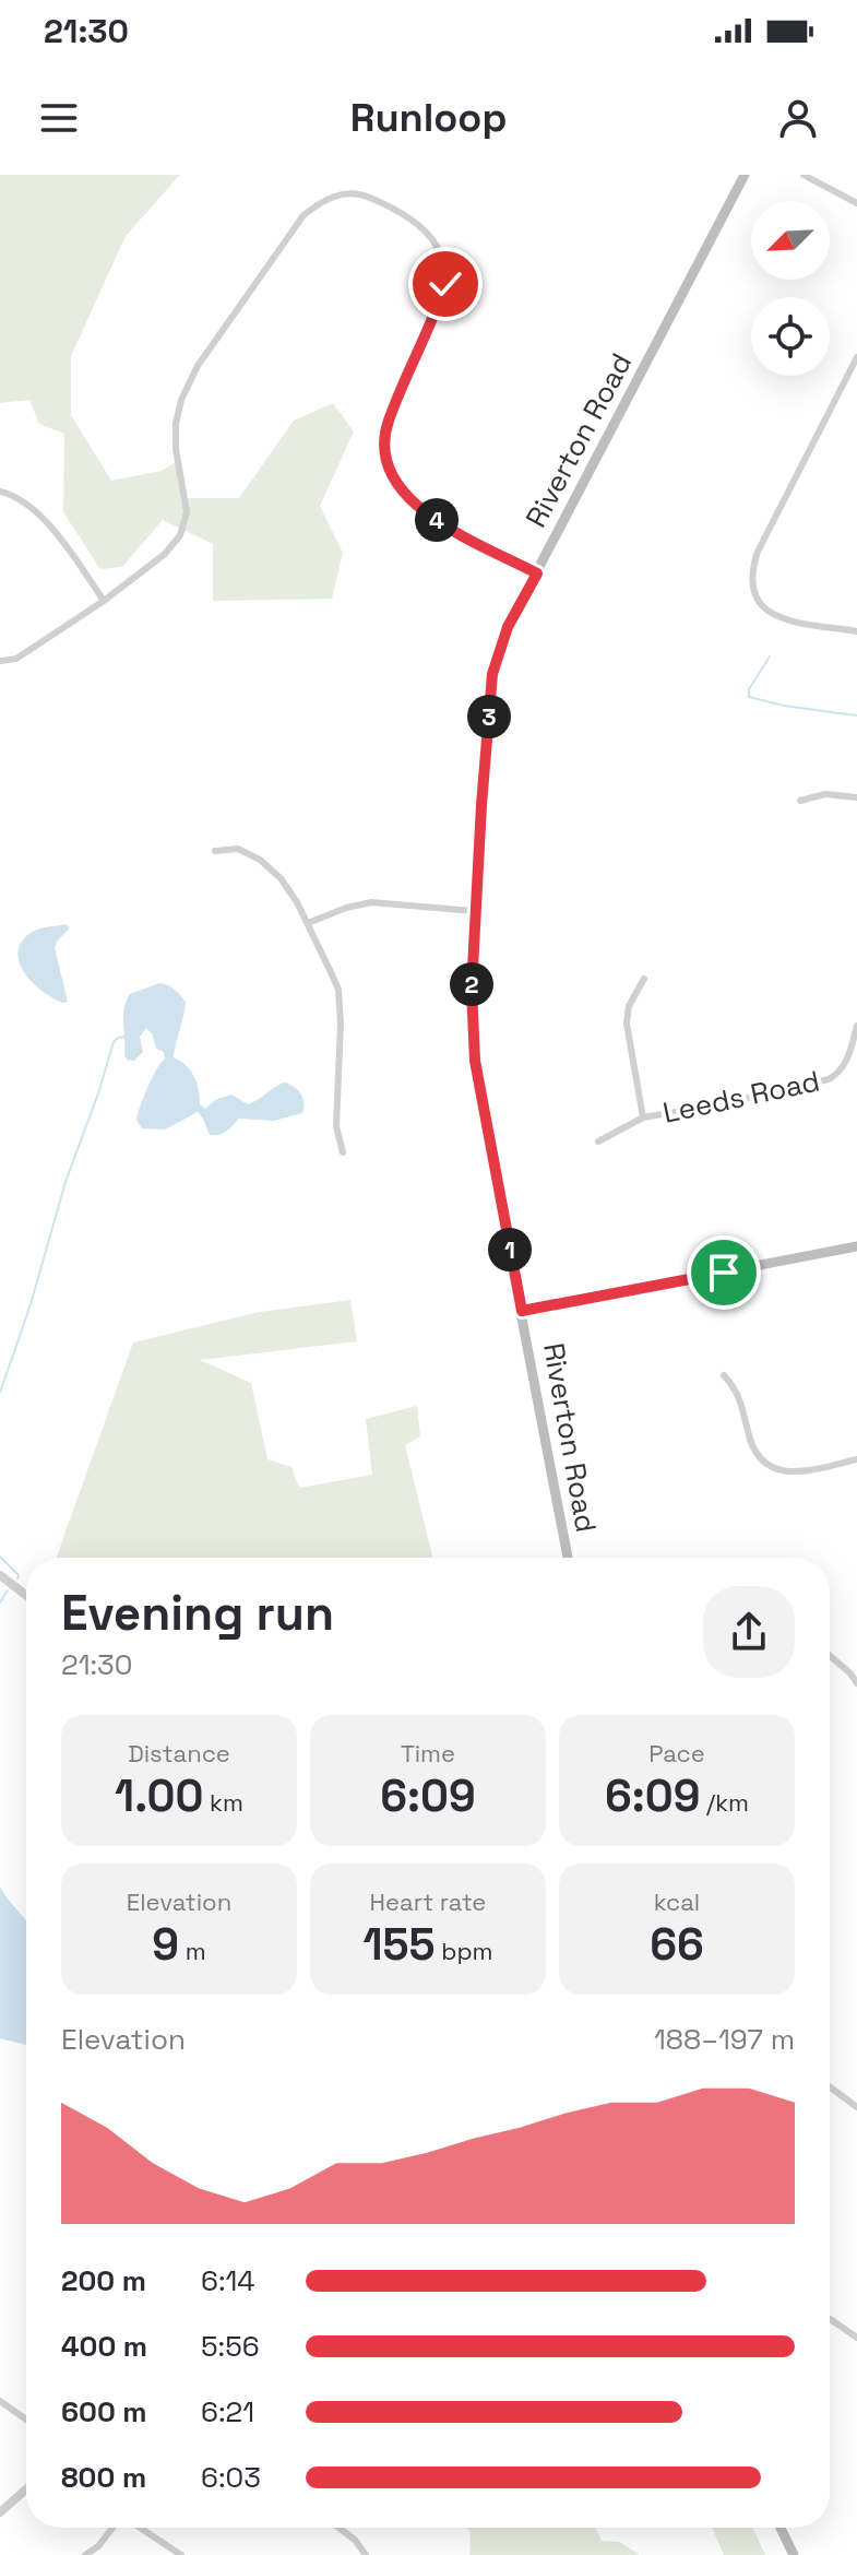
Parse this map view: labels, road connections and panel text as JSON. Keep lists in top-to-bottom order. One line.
{"streets":{"main road":["Riverton Road"],"street":["Leeds Road"]},"north":"bottom left","page":{"status":"21:30","header":"Runloop","pins":["4","3","2","1"],"heading":["Evening run","21:30"],"stats":[["Distance","1.00 km"],["Time","6:09"],["Pace","6:09 /km"],["Elevation","9 m"],["Heart rate","155 bpm"],["kcal","66"]],"chart":["Elevation","188–197 m"],"list":[{"name":"200 m","note":"6:14"},{"name":"400 m","note":"5:56"},{"name":"600 m","note":"6:21"},{"name":"800 m","note":"6:03"}]}}
